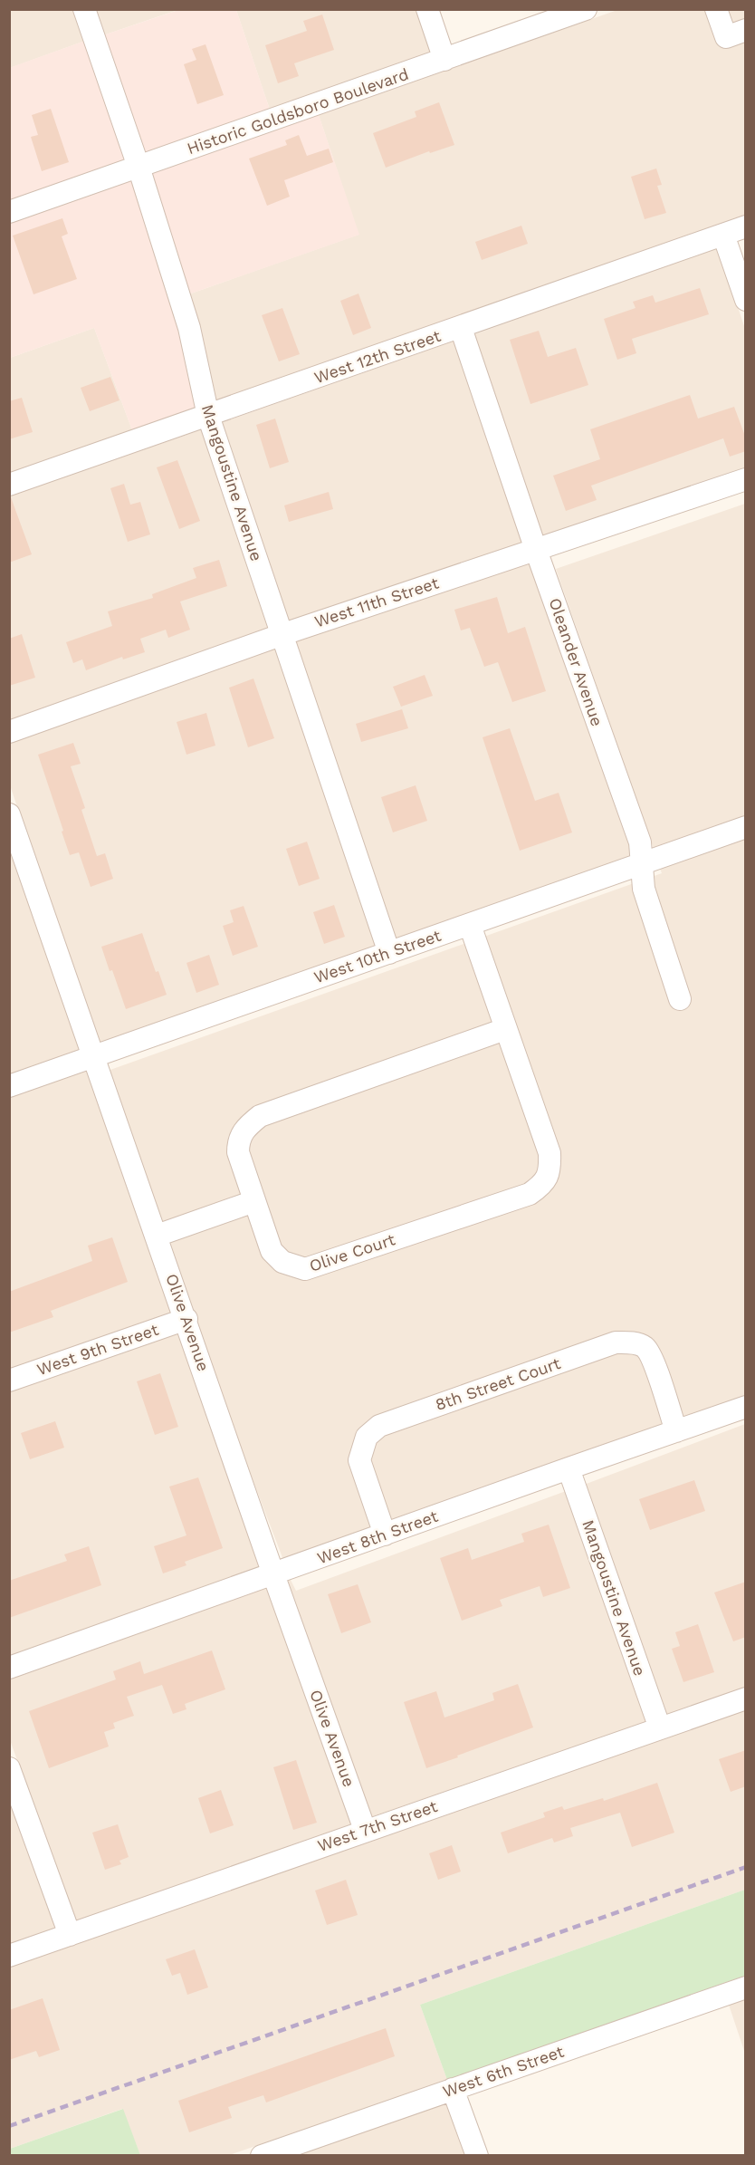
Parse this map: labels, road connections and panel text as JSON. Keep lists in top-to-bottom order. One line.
{"streets":{"street":["Historic Goldsboro Boulevard","West 12th Street","Mangoustine Avenue","West 11th Street","Oleander Avenue","West 10th Street","Olive Court","Olive Avenue","West 9th Street","8th Street Court","West 8th Street","West 7th Street","West 6th Street"]},"crossings":[["Historic Goldsboro Boulevard","Mangoustine Avenue"],["West 12th Street","Mangoustine Avenue"],["West 12th Street","Oleander Avenue"],["Mangoustine Avenue","West 11th Street"],["Mangoustine Avenue","West 10th Street"],["Mangoustine Avenue","West 8th Street"],["Mangoustine Avenue","West 7th Street"],["West 11th Street","Oleander Avenue"],["Oleander Avenue","West 10th Street"],["West 10th Street","Olive Court"],["West 10th Street","Olive Avenue"],["Olive Avenue","West 9th Street"],["Olive Avenue","West 8th Street"],["Olive Avenue","West 7th Street"],["8th Street Court","West 8th Street"]]}
